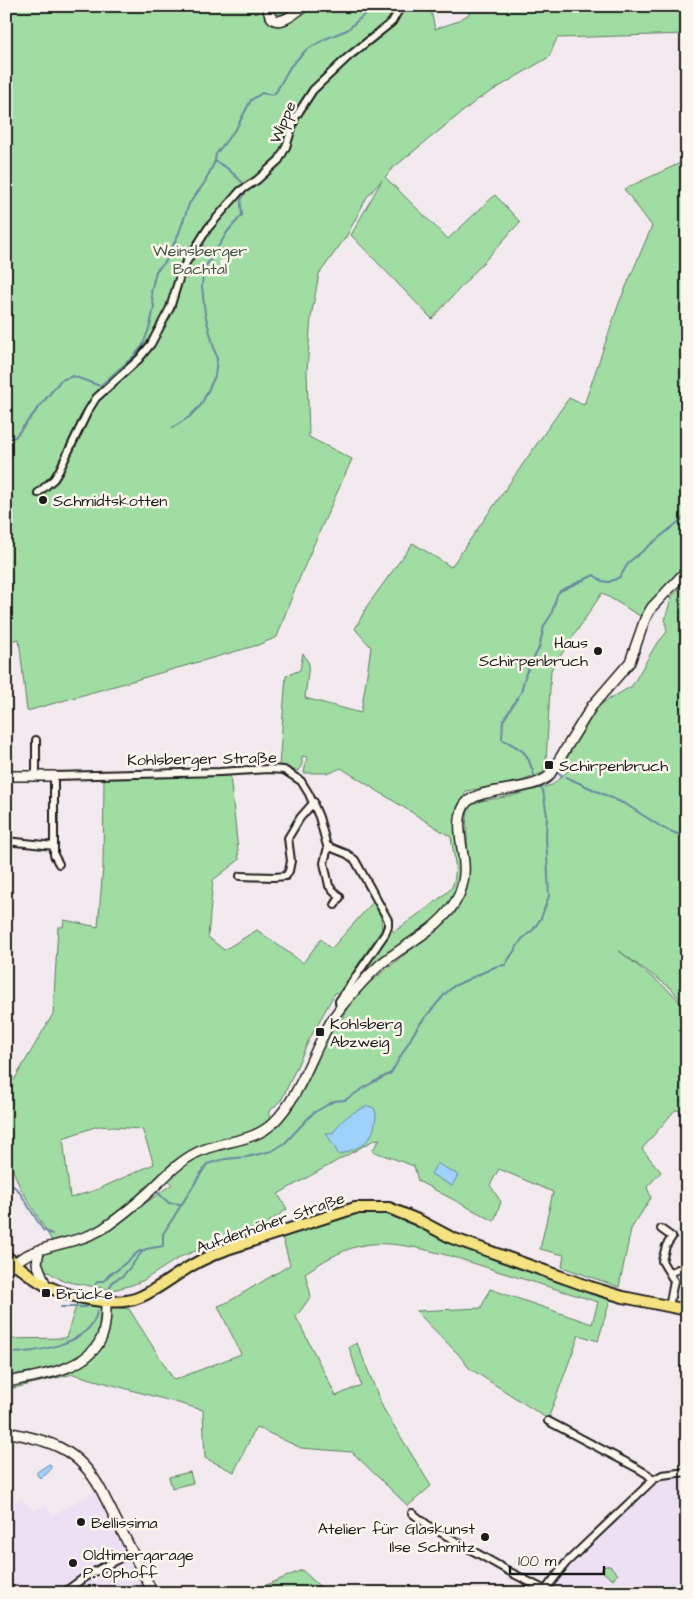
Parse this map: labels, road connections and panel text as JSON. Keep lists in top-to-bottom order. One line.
{"streets":{"main road":["Kohlsberger Straße","Aufderhöher Straße"],"street":["Wippe"]},"parks":["Weinsberger Bachtal"],"places":{"other":["Schmidtskotten","Haus Schirpenbruch","Bellissima","Atelier für Glaskunst Ilse Schmitz","Oldtimergarage P. Ophoff"],"transit":["Schirpenbruch","Kohlsberg Abzweig","Brücke"]},"scale_bar":"100 m"}
